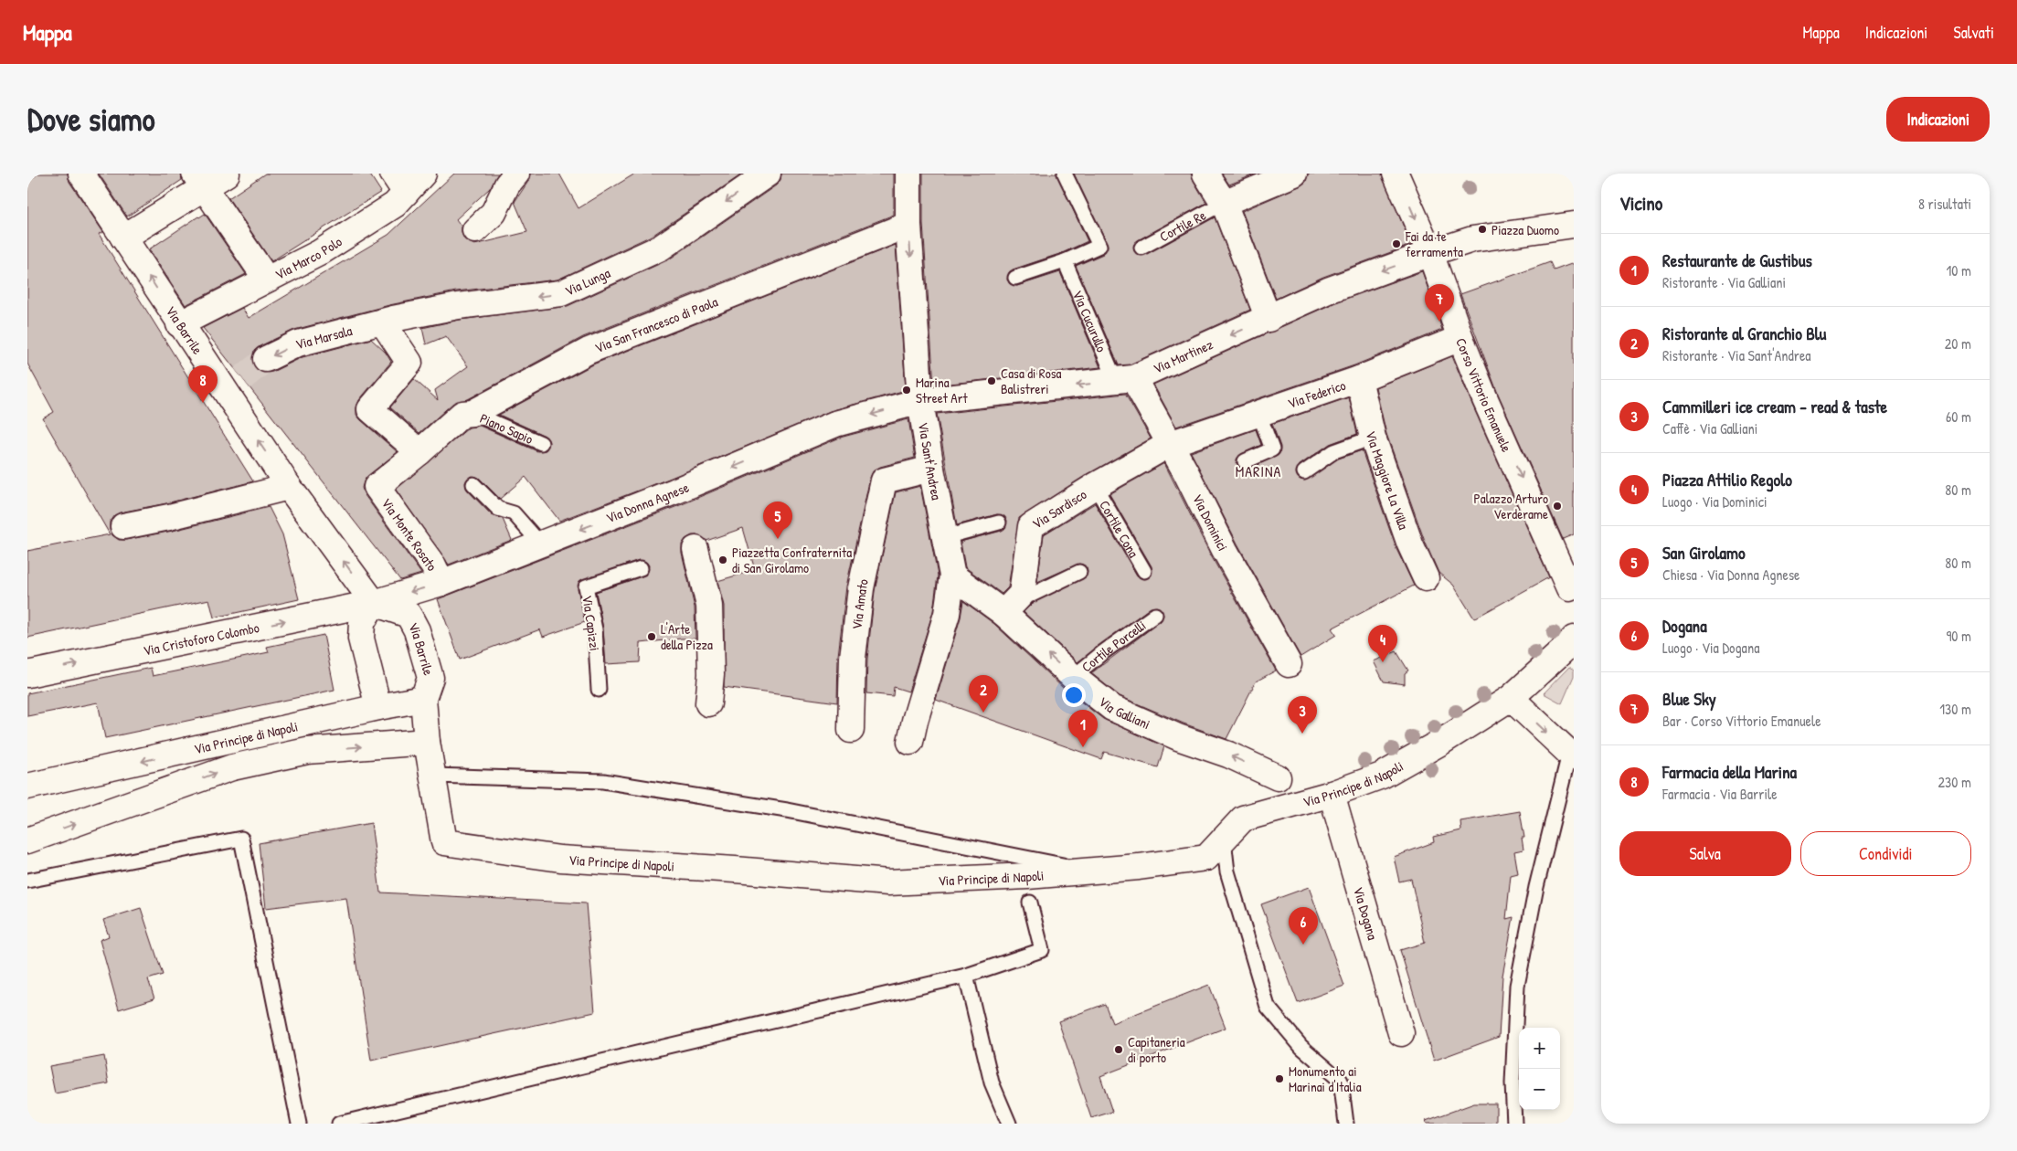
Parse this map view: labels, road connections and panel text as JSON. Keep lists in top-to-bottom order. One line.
{"streets":{"street":["Via Marco Polo","Via Lunga","Via San Francesco di Paola","Via Barrile","Via Marsala","Via Martinez","Via Federico","Corso Vittorio Emanuele","Via Sant'Andrea","Via Maggiore La Villa","Via Donna Agnese","Via Sardisco","Via Dominici","Via Monte Rosato","Via Amato","Via Cristoforo Colombo","Via Galliani","Via Principe di Napoli","Via Dogana"],"lane":["Cortile Re","Via Cucurullo","Piano Sapio","Cortile Cona","Via Capizzi","Cortile Porcelli"]},"crossings":[["Via Marco Polo","Via Barrile"],["Via Lunga","Via Marsala"],["Via Cucurullo","Via Martinez"],["Via Cucurullo","Via Dominici"],["Via San Francesco di Paola","Piano Sapio"],["Via San Francesco di Paola","Via Sant'Andrea"],["Via San Francesco di Paola","Via Monte Rosato"],["Via Barrile","Via Donna Agnese"],["Via Barrile","Via Cristoforo Colombo"],["Via Barrile","Via Principe di Napoli"],["Via Martinez","Corso Vittorio Emanuele"],["Via Martinez","Via Sant'Andrea"],["Via Martinez","Via Donna Agnese"],["Via Martinez","Via Dominici"],["Via Federico","Corso Vittorio Emanuele"],["Via Federico","Via Maggiore La Villa"],["Via Federico","Via Sardisco"],["Via Federico","Via Dominici"],["Via Sant'Andrea","Via Donna Agnese"],["Via Sant'Andrea","Via Amato"],["Via Sant'Andrea","Via Galliani"],["Via Donna Agnese","Via Monte Rosato"],["Via Donna Agnese","Via Cristoforo Colombo"],["Via Sardisco","Via Dominici"],["Via Sardisco","Cortile Cona"],["Cortile Porcelli","Via Galliani"],["Via Principe di Napoli","Via Dogana"]],"one_way":["Via Lunga","Via Barrile","Via Martinez","Corso Vittorio Emanuele","Via Donna Agnese","Via Galliani"],"districts":["MARINA"],"places":["Piazza Duomo","Fai da te ferramenta","Casa di Rosa Balistreri","Marina Street Art","Palazzo Arturo Verderame","Piazzetta Confraternita di San Girolamo","L'Arte della Pizza","Capitaneria di porto","Monumento ai Marinai d'Italia"],"page":{"header":"Mappa","nav":["Mappa","Indicazioni","Salvati"],"buttons":["Indicazioni",["Salva","Condividi"]],"title":"Dove siamo","heading":["Vicino","8 risultati"],"list":[{"mark":"1","name":"Restaurante de Gustibus","note":"Ristorante · Via Galliani","value":"10 m"},{"mark":"2","name":"Ristorante al Granchio Blu","note":"Ristorante · Via Sant'Andrea","value":"20 m"},{"mark":"3","name":"Cammilleri ice cream - read & taste","note":"Caffè · Via Galliani","value":"60 m"},{"mark":"4","name":"Piazza Attilio Regolo","note":"Luogo · Via Dominici","value":"80 m"},{"mark":"5","name":"San Girolamo","note":"Chiesa · Via Donna Agnese","value":"80 m"},{"mark":"6","name":"Dogana","note":"Luogo · Via Dogana","value":"90 m"},{"mark":"7","name":"Blue Sky","note":"Bar · Corso Vittorio Emanuele","value":"130 m"},{"mark":"8","name":"Farmacia della Marina","note":"Farmacia · Via Barrile","value":"230 m"}],"pins":["7","8","5","4","2","3","1","6"],"map_buttons":["+","−"]}}
